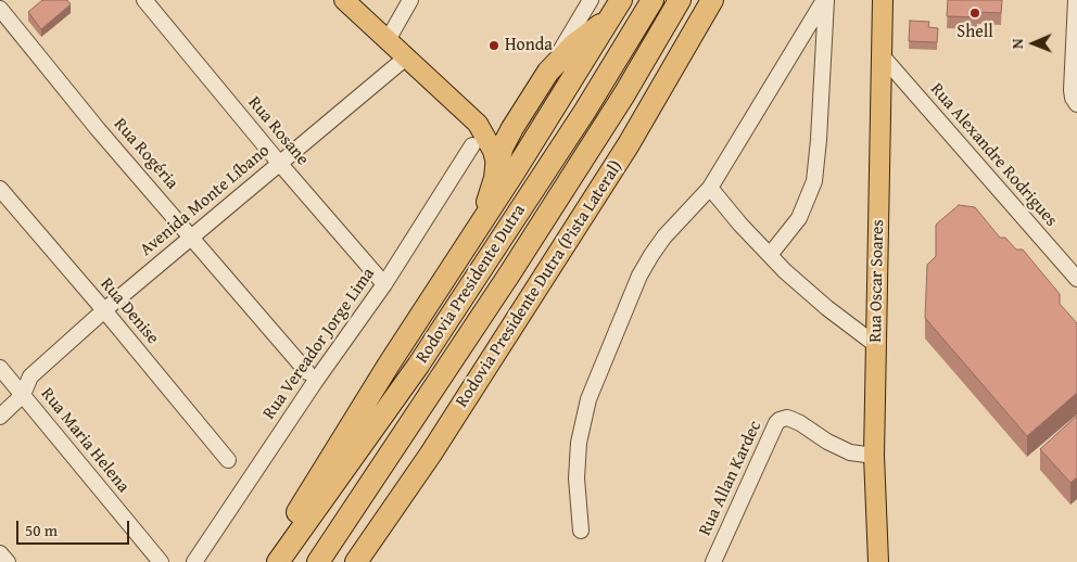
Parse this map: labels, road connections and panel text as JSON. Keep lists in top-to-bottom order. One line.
{"streets":{"highway":["Rodovia Presidente Dutra","Rodovia Presidente Dutra (Pista Lateral)"],"main road":["Rua Oscar Soares"],"street":["Rua Rosane","Rua Rogéria","Rua Alexandre Rodrigues","Avenida Monte Líbano","Rua Denise","Rua Vereador Jorge Lima","Rua Maria Helena","Rua Allan Kardec"]},"crossings":[["Rua Rosane","Avenida Monte Líbano"],["Rua Rosane","Rua Vereador Jorge Lima"],["Rua Rogéria","Avenida Monte Líbano"],["Rua Alexandre Rodrigues","Rua Oscar Soares"],["Avenida Monte Líbano","Rua Denise"],["Avenida Monte Líbano","Rua Maria Helena"],["Rua Oscar Soares","Rua Allan Kardec"]],"places":["Shell","Honda"],"scale_bar":"50 m","north":"left"}
